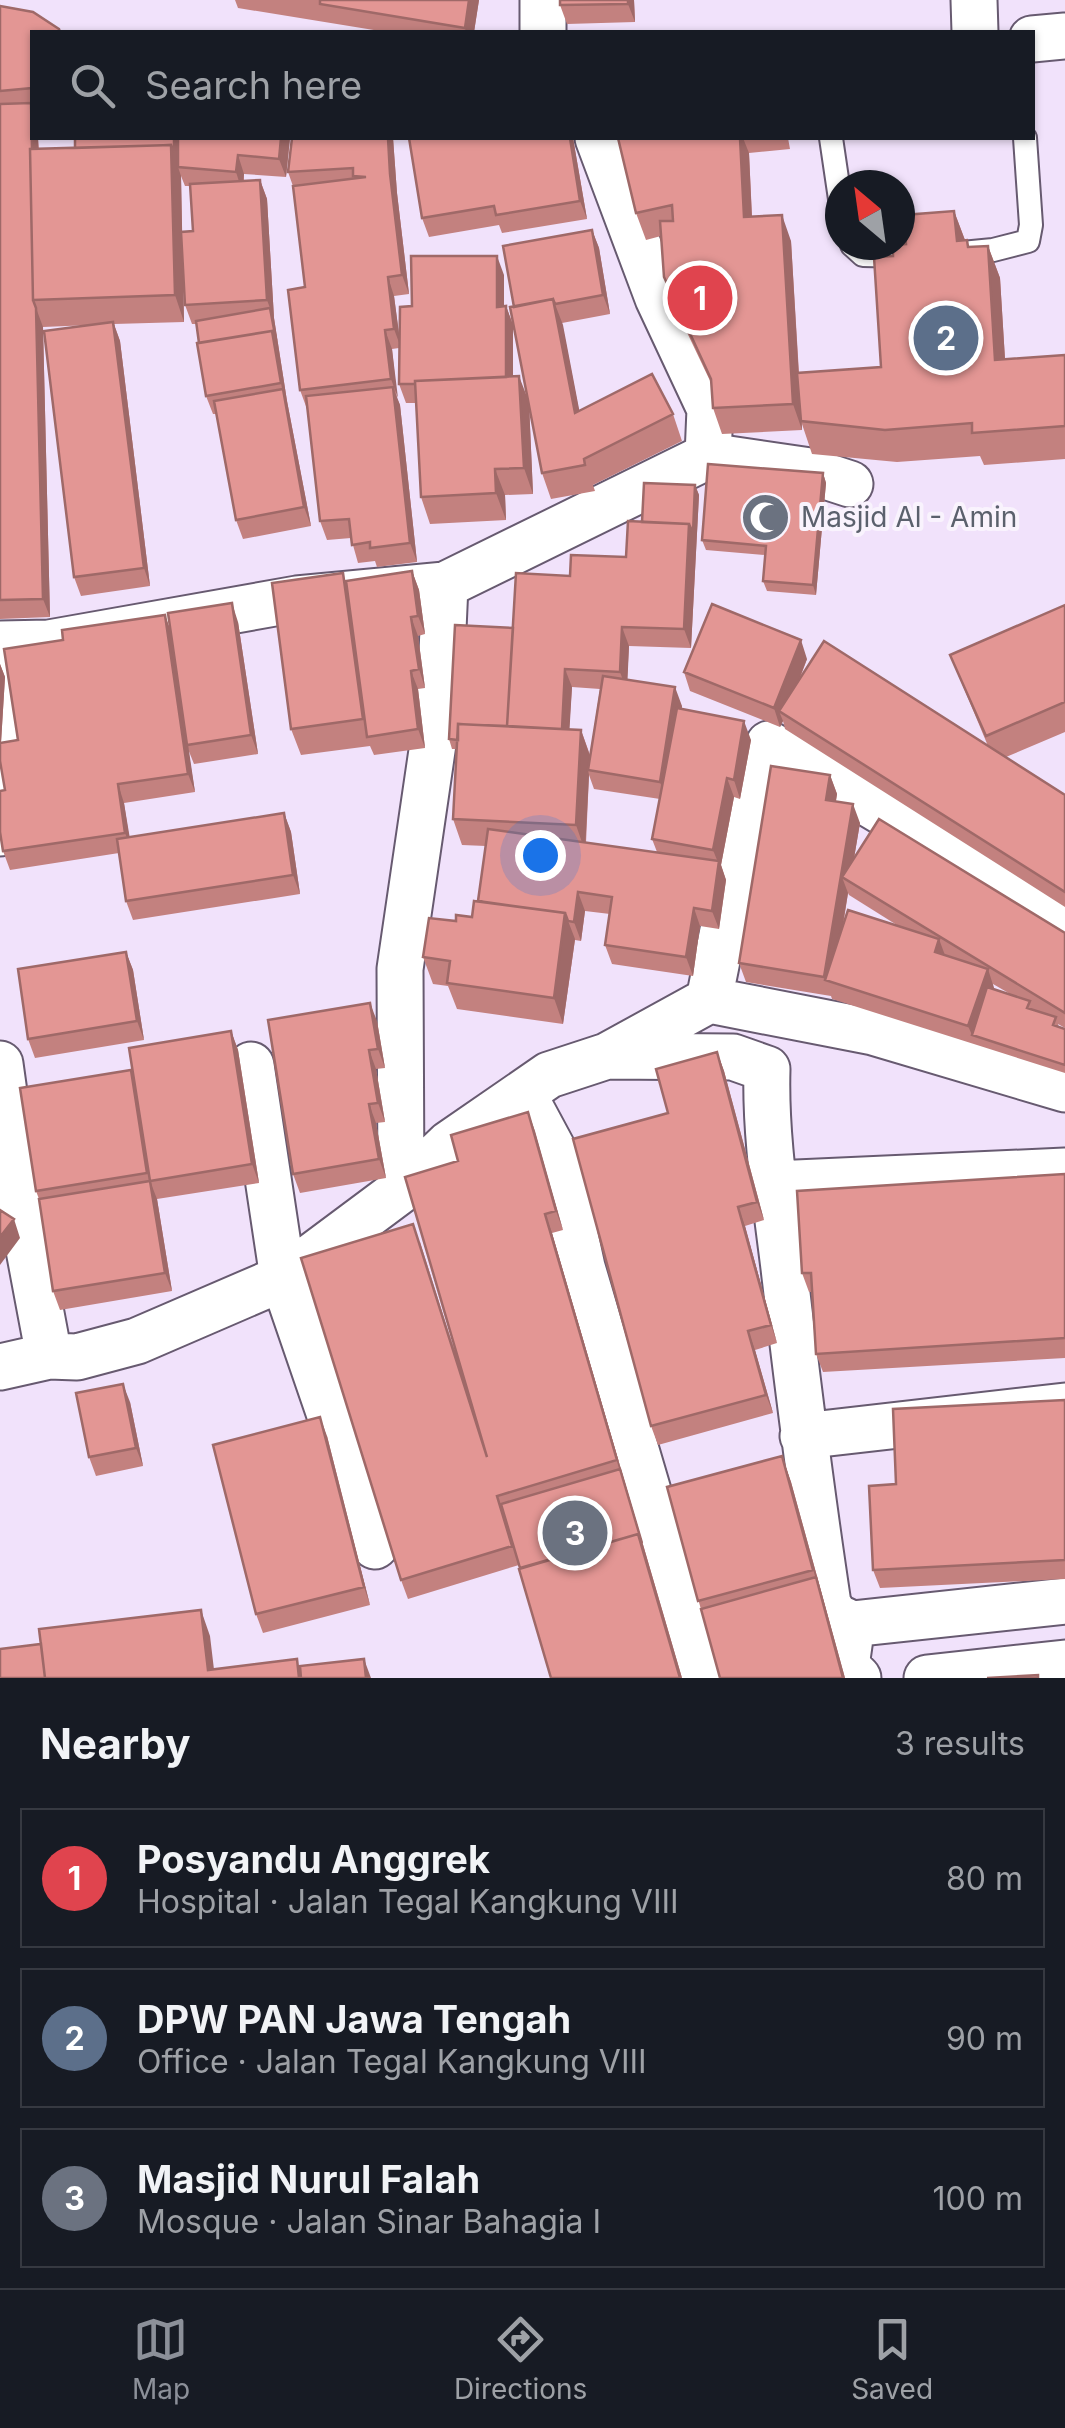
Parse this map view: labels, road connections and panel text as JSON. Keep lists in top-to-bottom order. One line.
{"places":{"mosque":["Masjid Al - Amin"]},"north":"top left","page":{"search":"Search here","pins":["1","2","3"],"heading":["Nearby","3 results"],"list":[{"mark":"1","name":"Posyandu Anggrek","note":"Hospital · Jalan Tegal Kangkung VIII","value":"80 m"},{"mark":"2","name":"DPW PAN Jawa Tengah","note":"Office · Jalan Tegal Kangkung VIII","value":"90 m"},{"mark":"3","name":"Masjid Nurul Falah","note":"Mosque · Jalan Sinar Bahagia I","value":"100 m"}],"nav":["Map","Directions","Saved"]}}
